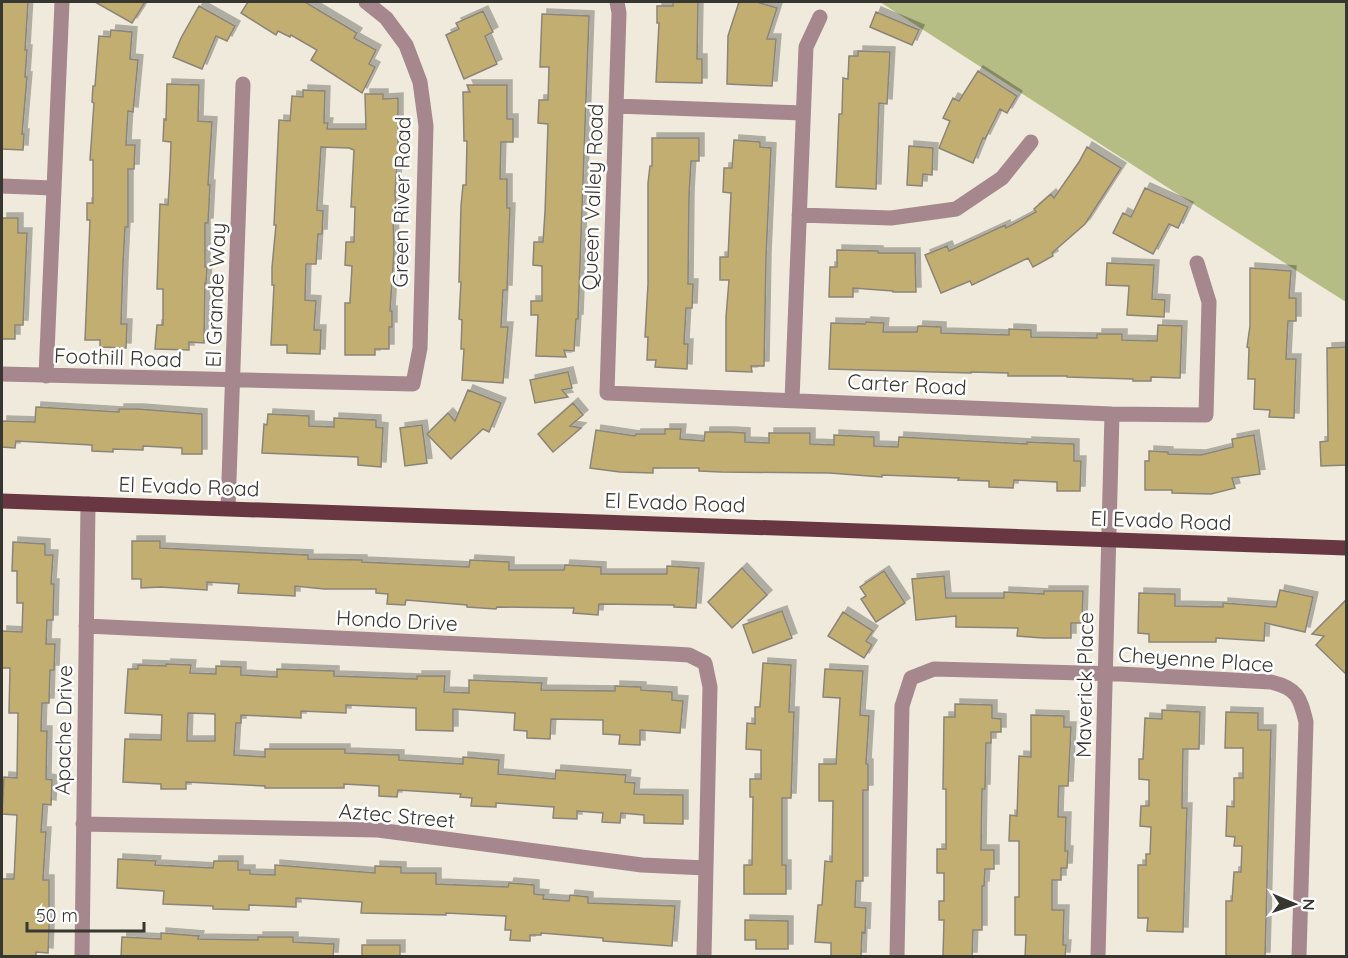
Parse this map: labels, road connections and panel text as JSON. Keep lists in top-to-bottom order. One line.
{"streets":{"main road":["El Evado Road"],"street":["Queen Valley Road","Green River Road","El Grande Way","Foothill Road","Carter Road","Hondo Drive","Cheyenne Place","Maverick Place","Apache Drive","Aztec Street"]},"crossings":[["Queen Valley Road","Carter Road"],["Green River Road","Foothill Road"],["El Grande Way","Foothill Road"],["El Grande Way","El Evado Road"],["Carter Road","Maverick Place"],["El Evado Road","Maverick Place"],["El Evado Road","Apache Drive"],["Hondo Drive","Apache Drive"],["Hondo Drive","Aztec Street"],["Cheyenne Place","Maverick Place"],["Apache Drive","Aztec Street"]],"scale_bar":"50 m","north":"right"}
